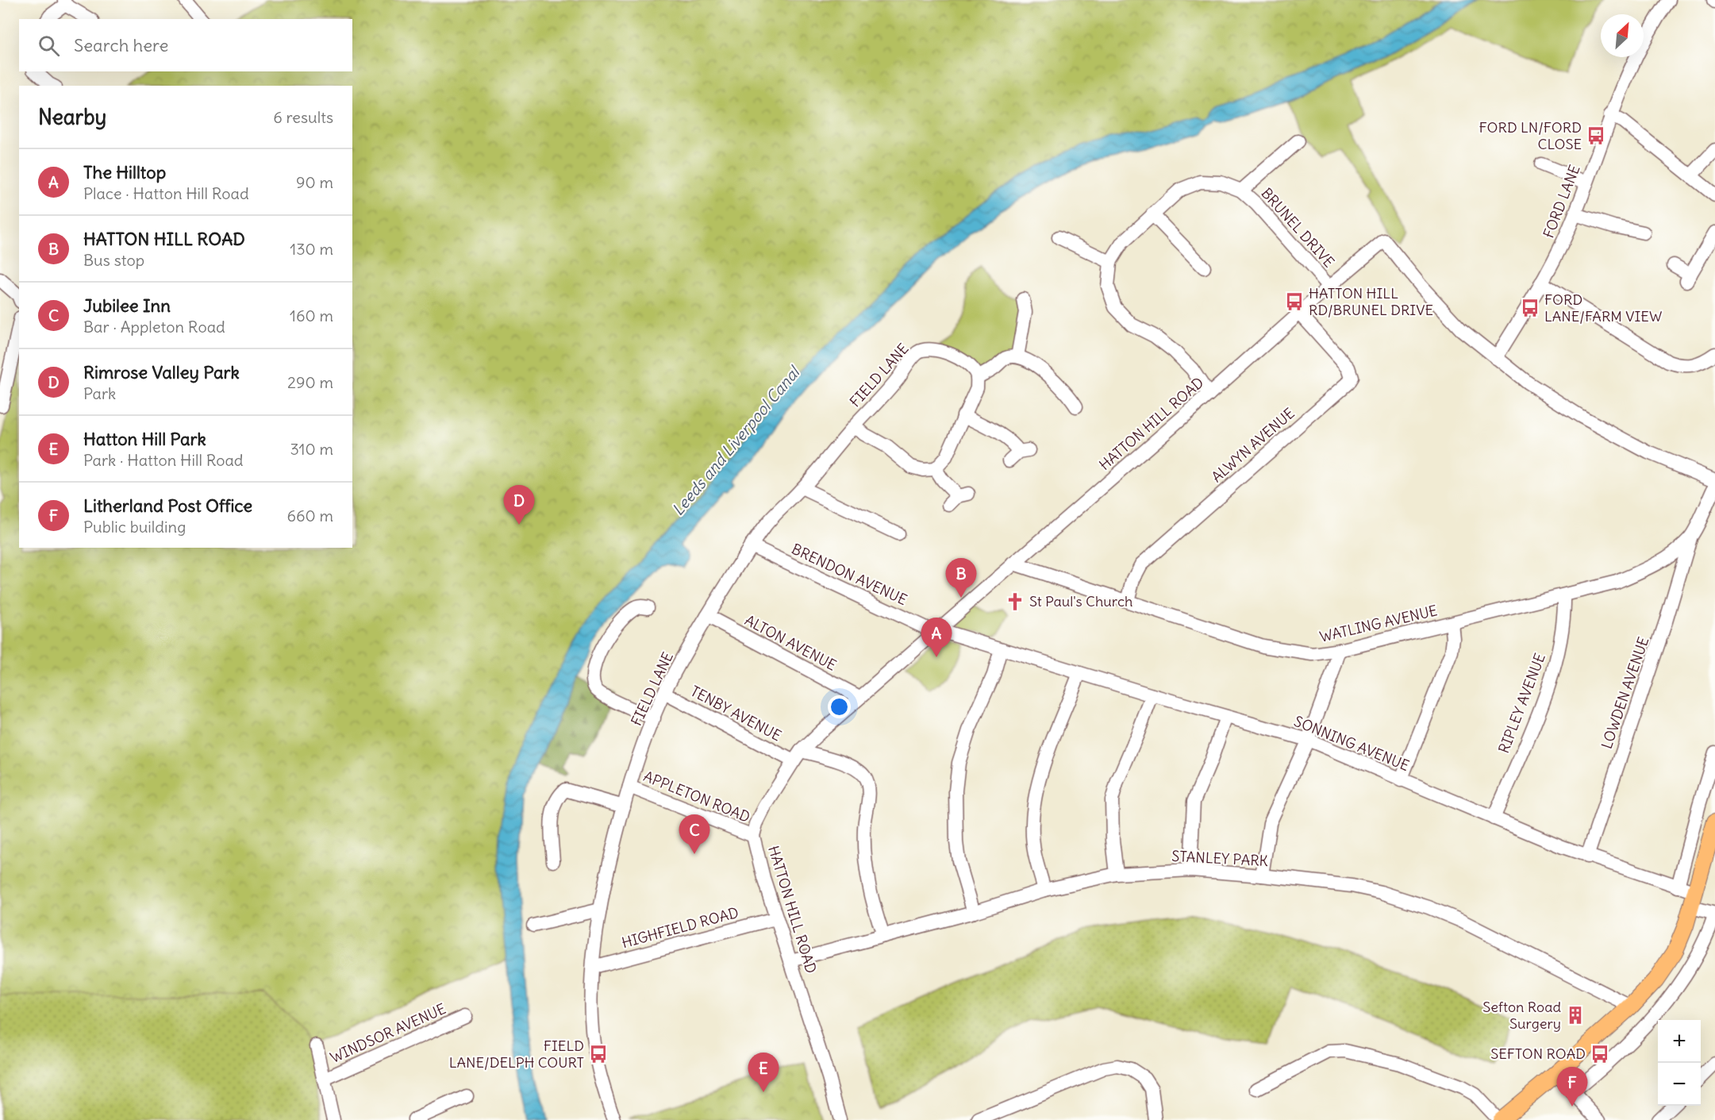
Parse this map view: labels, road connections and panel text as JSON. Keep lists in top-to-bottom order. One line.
{"streets":{"street":["FORD LANE","BRUNEL DRIVE","FIELD LANE","HATTON HILL ROAD","ALWYN AVENUE","BRENDON AVENUE","WATLING AVENUE","ALTON AVENUE","LOWDEN AVENUE","RIPLEY AVENUE","TENBY AVENUE","SONNING AVENUE","APPLETON ROAD","STANLEY PARK","HIGHFIELD ROAD","WINDSOR AVENUE"]},"crossings":[["FORD LANE","HATTON HILL ROAD"],["BRUNEL DRIVE","HATTON HILL ROAD"],["FIELD LANE","BRENDON AVENUE"],["FIELD LANE","ALTON AVENUE"],["FIELD LANE","TENBY AVENUE"],["FIELD LANE","APPLETON ROAD"],["FIELD LANE","HIGHFIELD ROAD"],["HATTON HILL ROAD","ALWYN AVENUE"],["HATTON HILL ROAD","BRENDON AVENUE"],["HATTON HILL ROAD","WATLING AVENUE"],["HATTON HILL ROAD","ALTON AVENUE"],["HATTON HILL ROAD","TENBY AVENUE"],["HATTON HILL ROAD","SONNING AVENUE"],["HATTON HILL ROAD","APPLETON ROAD"],["HATTON HILL ROAD","STANLEY PARK"],["HATTON HILL ROAD","HIGHFIELD ROAD"],["ALWYN AVENUE","WATLING AVENUE"],["BRENDON AVENUE","SONNING AVENUE"],["WATLING AVENUE","LOWDEN AVENUE"],["WATLING AVENUE","RIPLEY AVENUE"],["LOWDEN AVENUE","SONNING AVENUE"],["RIPLEY AVENUE","SONNING AVENUE"],["TENBY AVENUE","STANLEY PARK"]],"water":["Leeds and Liverpool Canal"],"places":{"bus stop":["FORD LN/FORD CLOSE","HATTON HILL RD/BRUNEL DRIVE","FORD LANE/FARM VIEW","FIELD LANE/DELPH COURT","SEFTON ROAD"],"church":["St Paul's Church"],"building":["Sefton Road Surgery"]},"north":"top right","page":{"search":"Search here","heading":["Nearby","6 results"],"list":[{"mark":"A","name":"The Hilltop","note":"Place · Hatton Hill Road","value":"90 m"},{"mark":"B","name":"HATTON HILL ROAD","note":"Bus stop","value":"130 m"},{"mark":"C","name":"Jubilee Inn","note":"Bar · Appleton Road","value":"160 m"},{"mark":"D","name":"Rimrose Valley Park","note":"Park","value":"290 m"},{"mark":"E","name":"Hatton Hill Park","note":"Park · Hatton Hill Road","value":"310 m"},{"mark":"F","name":"Litherland Post Office","note":"Public building","value":"660 m"}],"pins":["D","B","A","C","E","F"],"map_buttons":["+","−"]}}
